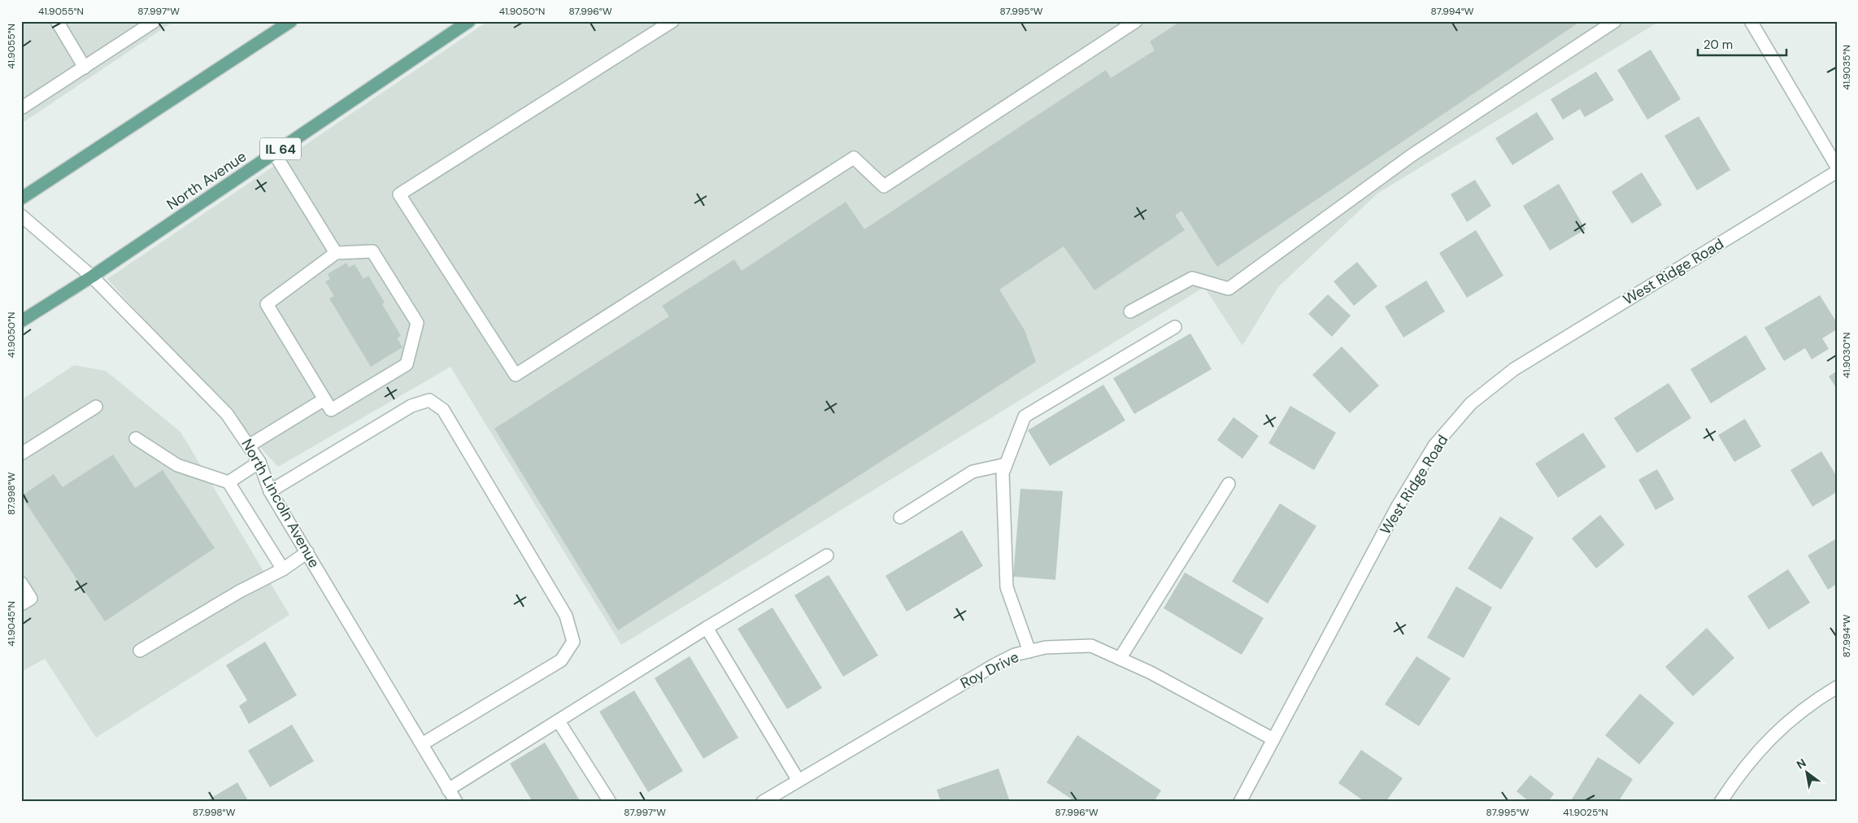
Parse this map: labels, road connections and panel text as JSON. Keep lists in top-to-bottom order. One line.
{"streets":{"main road":["IL 64","North Avenue"],"street":["West Ridge Road","North Lincoln Avenue","Roy Drive"]},"crossings":[["North Avenue","North Lincoln Avenue"],["West Ridge Road","Roy Drive"]],"scale_bar":"20 m","north":"top left","coordinates":["41.9055°N","87.997°W","41.9050°N","87.996°W","87.995°W","87.994°W","41.9035°N","41.9030°N","87.998°W","41.9045°N","41.9025°N"]}
